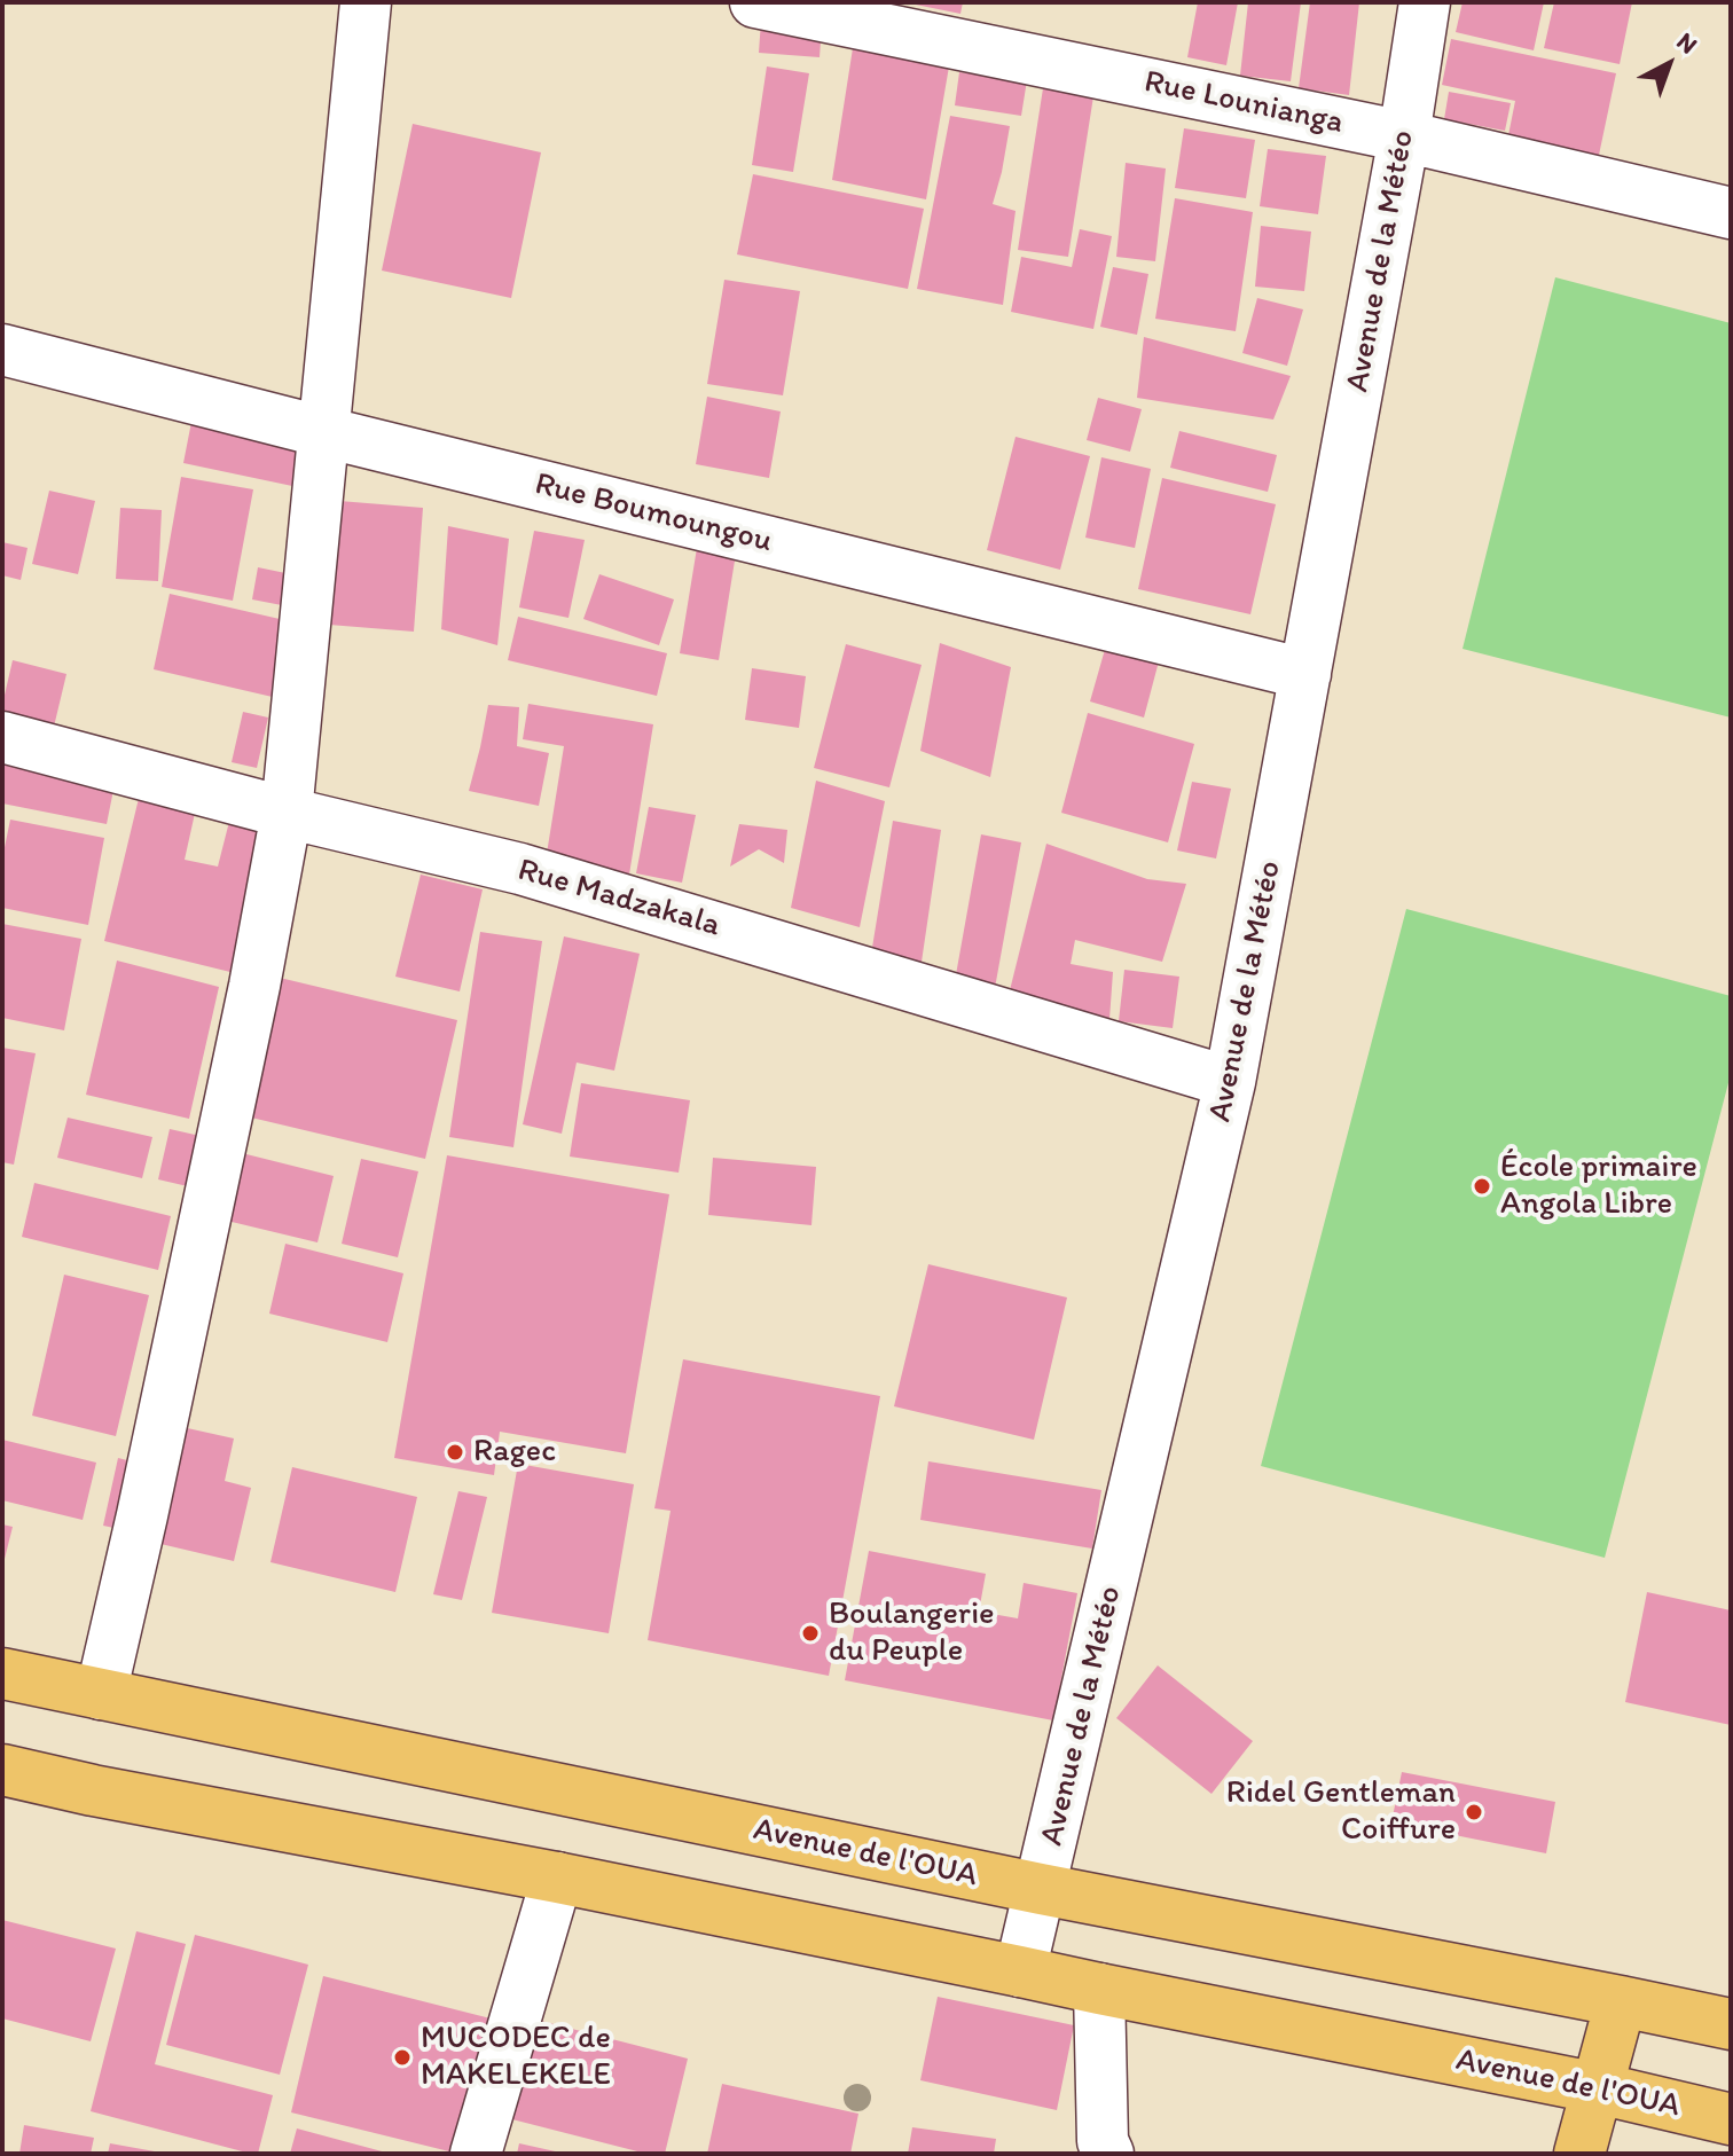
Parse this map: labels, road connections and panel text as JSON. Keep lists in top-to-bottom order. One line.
{"streets":{"main road":["Avenue de l'OUA"],"street":["Rue Lounianga","Avenue de la Météo","Rue Boumoungou","Rue Madzakala"]},"crossings":[["Rue Lounianga","Avenue de la Météo"],["Avenue de la Météo","Rue Boumoungou"],["Avenue de la Météo","Rue Madzakala"],["Avenue de la Météo","Avenue de l'OUA"]],"places":["École primaire Angola Libre","Ragec","Boulangerie du Peuple","Ridel Gentleman Coiffure","MUCODEC de MAKELEKELE"],"north":"top right"}
